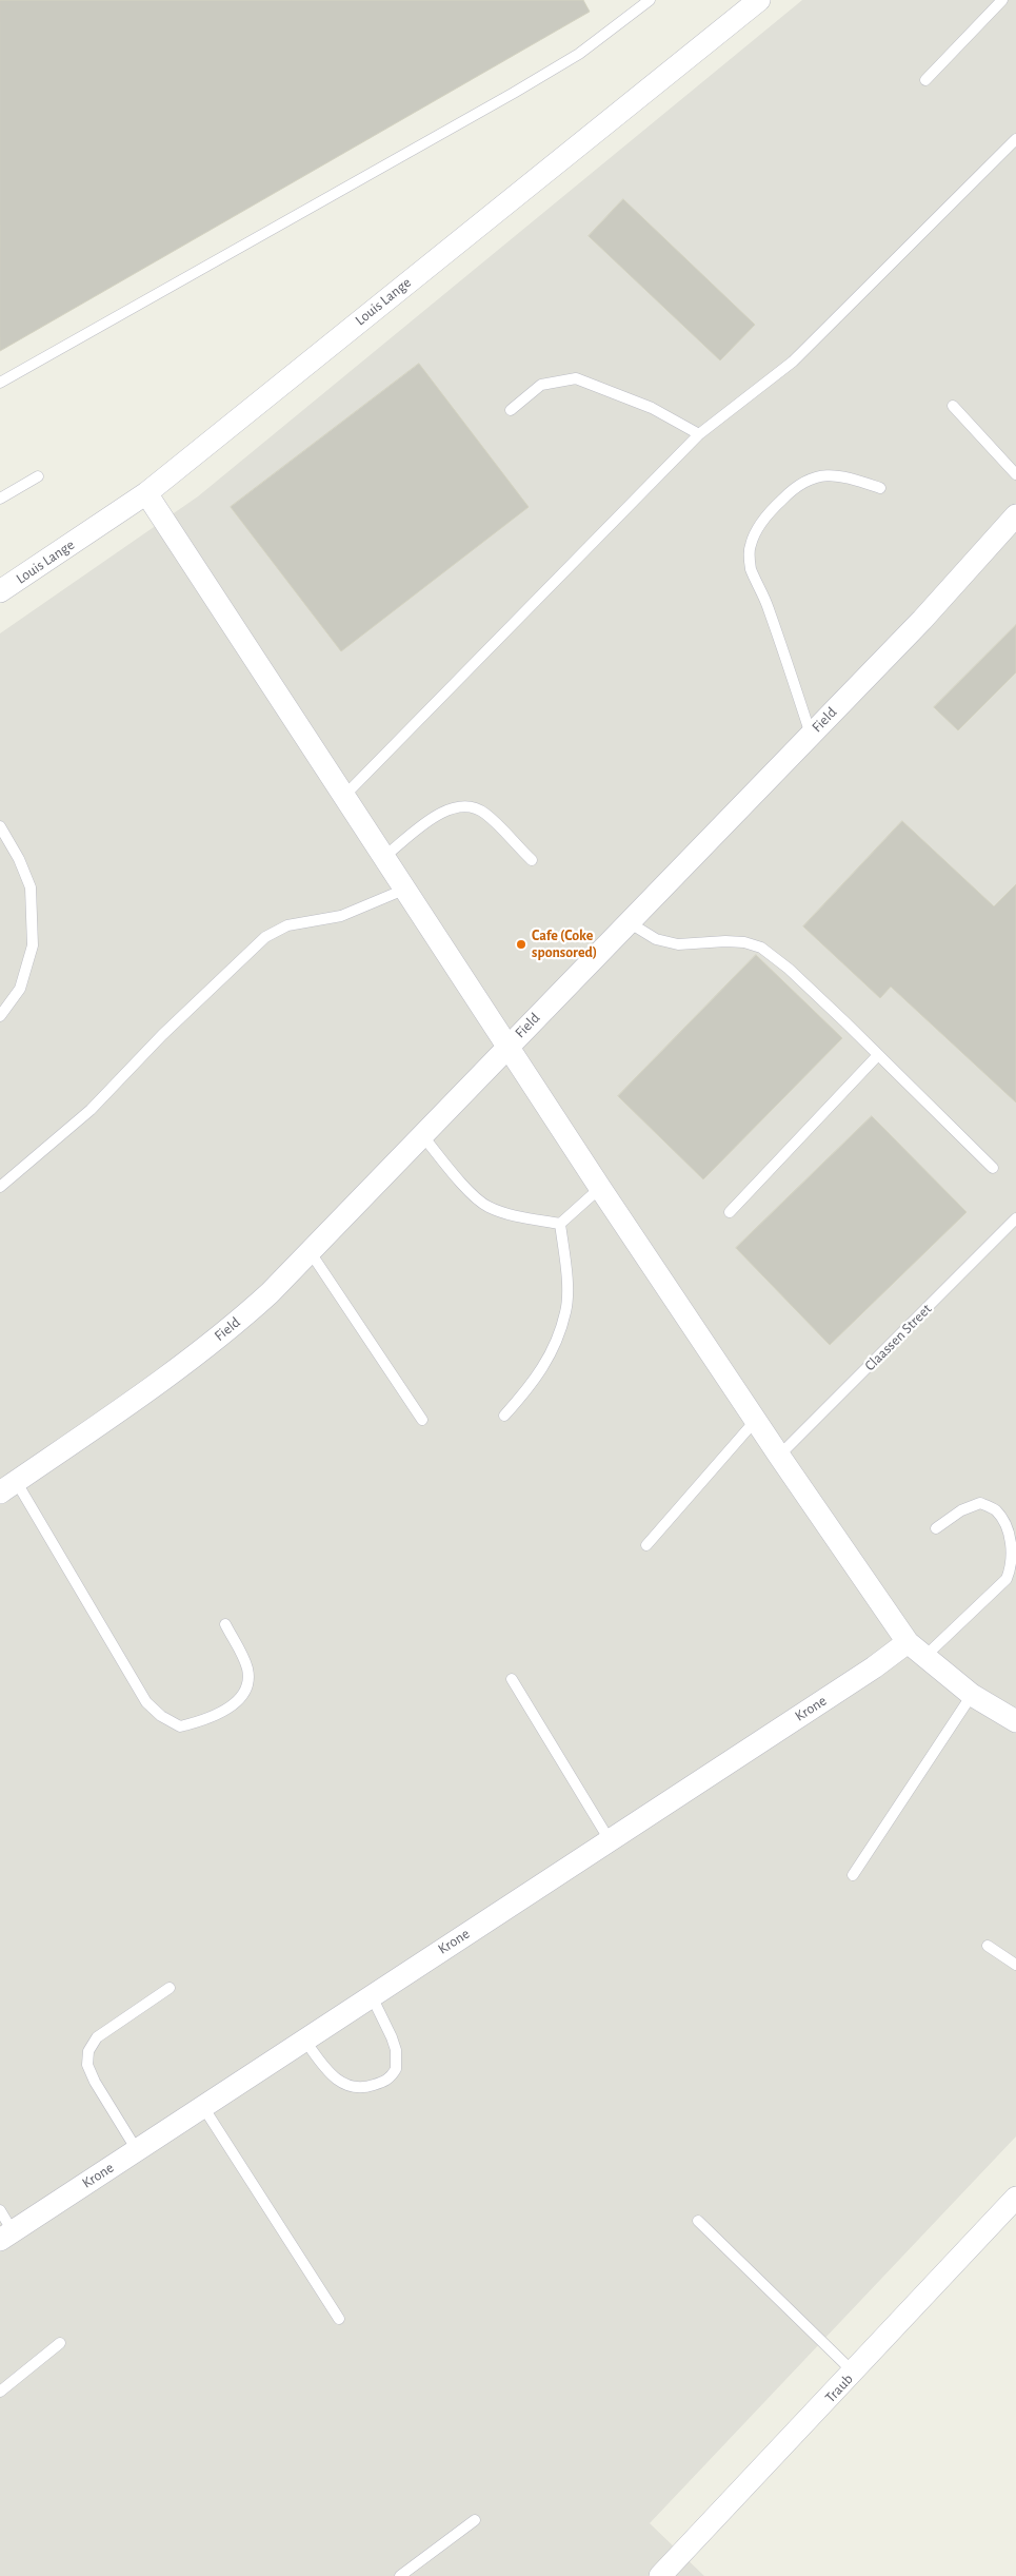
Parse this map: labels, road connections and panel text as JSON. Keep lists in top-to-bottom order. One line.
{"streets":{"street":["Louis Lange","Field","Krone","Traub"],"lane":["Claassen Street"]},"places":["Cafe (Coke sponsored)"]}
